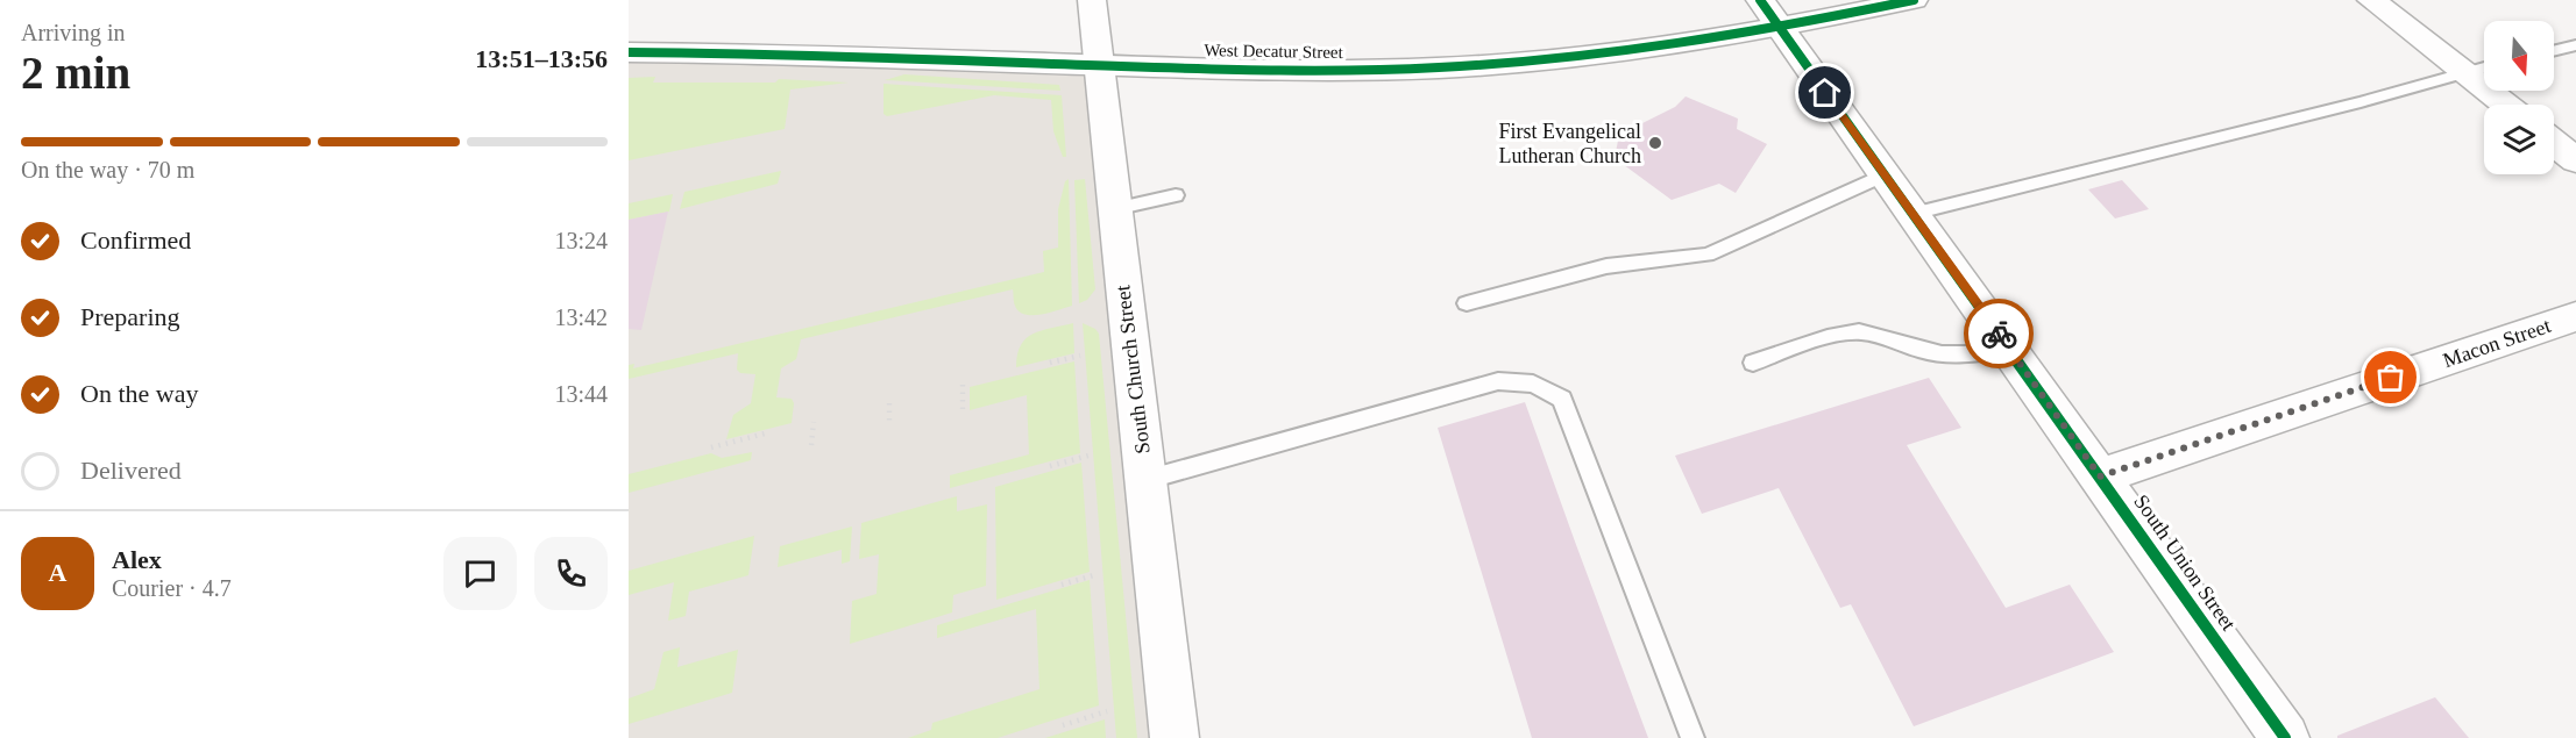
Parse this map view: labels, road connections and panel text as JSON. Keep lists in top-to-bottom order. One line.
{"streets":{"street":["West Decatur Street","Macon Street","South Church Street","South Union Street"]},"crossings":[["West Decatur Street","South Church Street"],["West Decatur Street","South Union Street"],["Macon Street","South Union Street"]],"places":["First Evangelical Lutheran Church"],"north":"bottom","page":{"heading":["2 min","Arriving in","13:51–13:56"],"panel":["Alex","Courier · 4.7"],"bar":"On the way · 70 m","list":[["Confirmed","13:24"],["Preparing","13:42"],["On the way","13:44"],"Delivered"],"round":"A"}}
